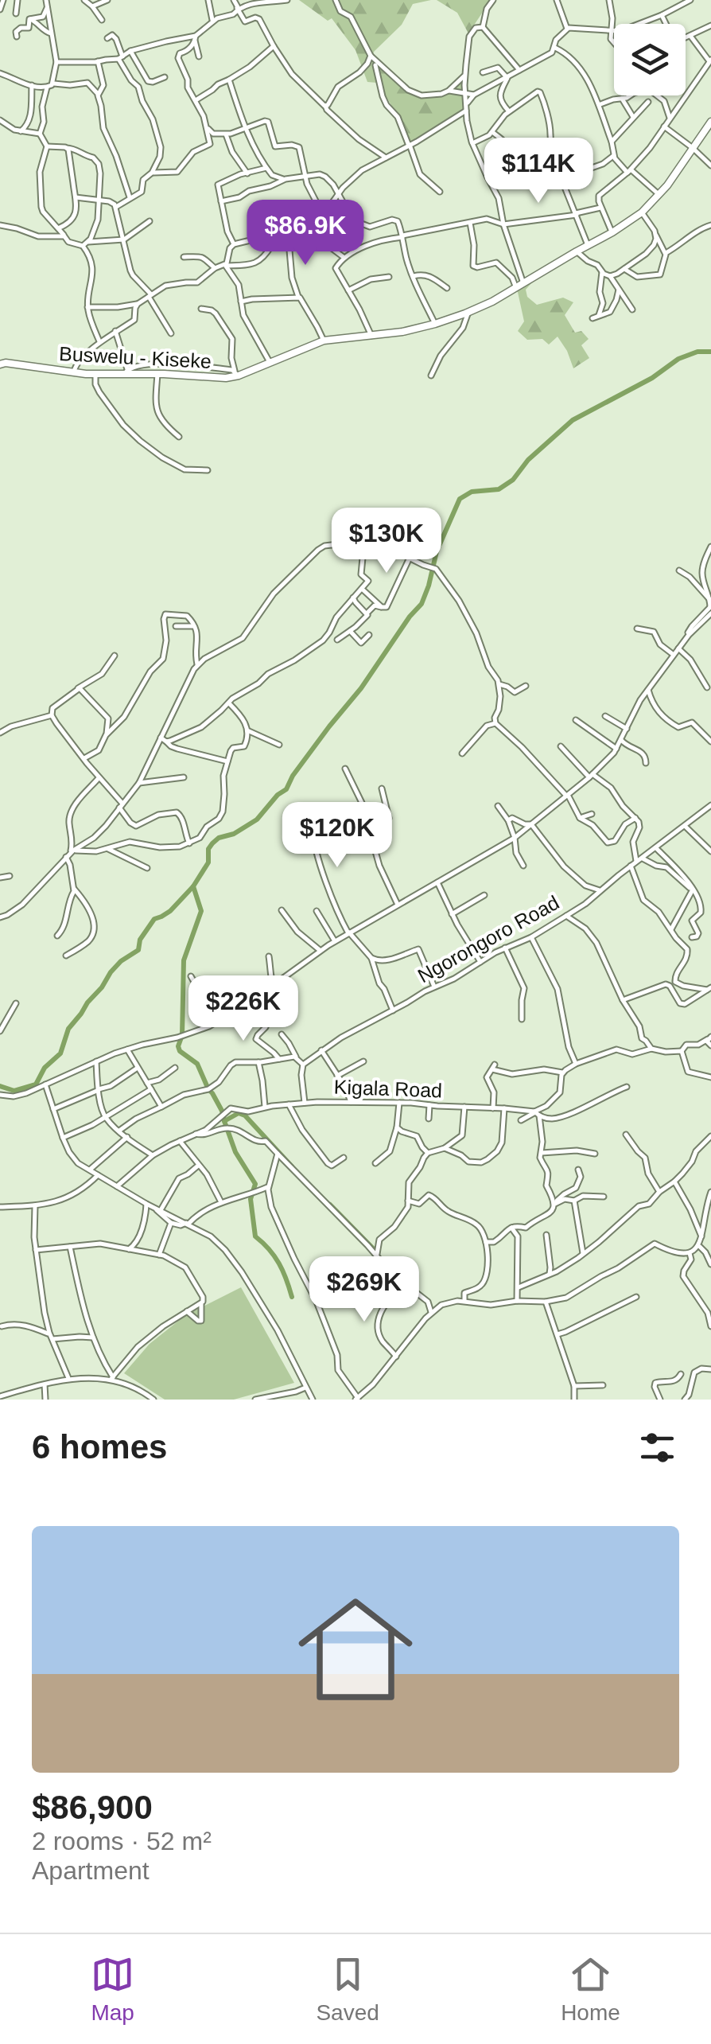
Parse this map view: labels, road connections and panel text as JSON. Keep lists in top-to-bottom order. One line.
{"streets":{"main road":["Buswelu - Kiseke"],"street":["Ngorongoro Road","Kigala Road"]},"page":{"price":["$114K","$86.9K","$130K","$120K","$226K","$269K"],"heading":"6 homes","list":[{"name":"$86,900","note":"2 rooms · 52 m² · Apartment"}],"tabs":["Map","Saved","Home"]}}
